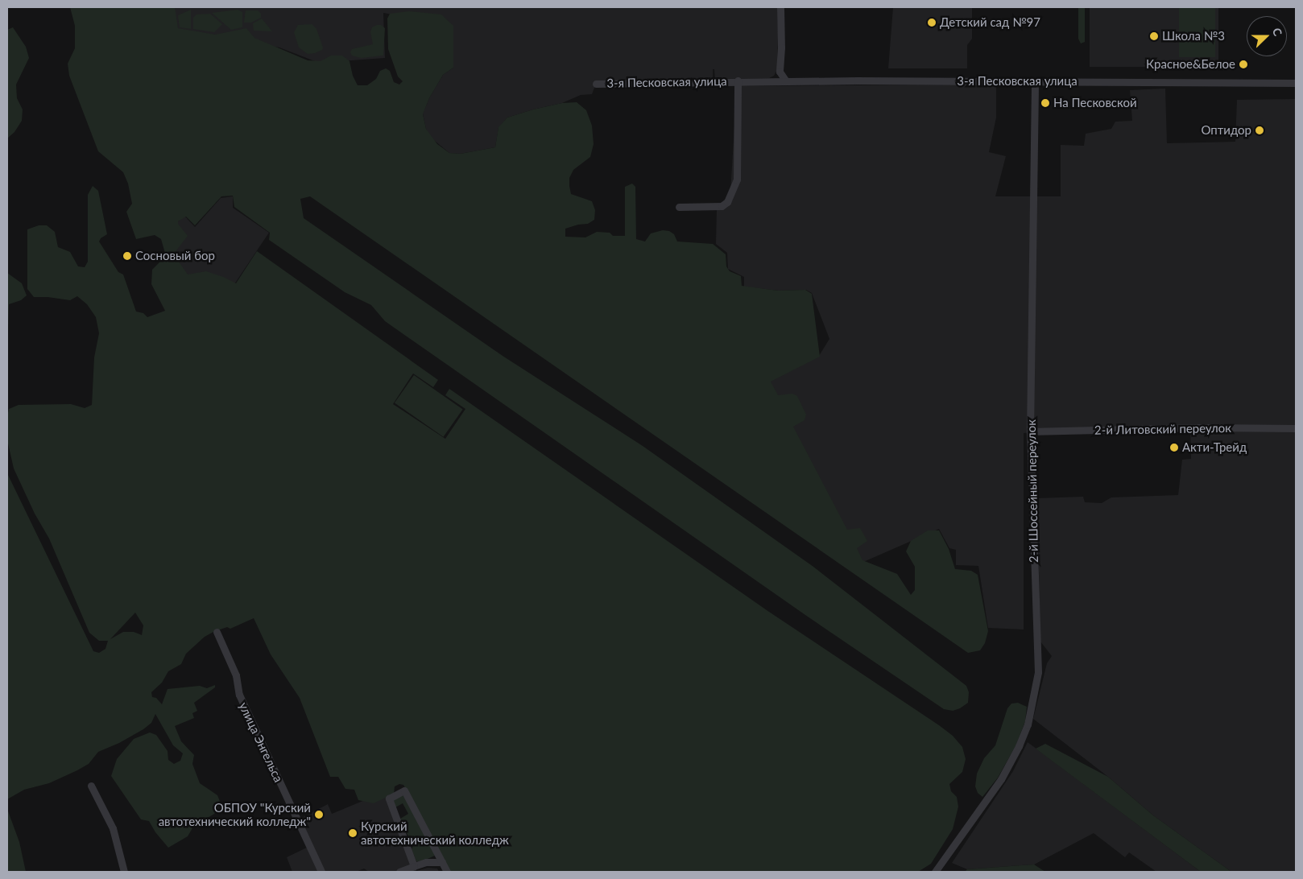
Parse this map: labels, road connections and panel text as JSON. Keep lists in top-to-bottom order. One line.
{"streets":{"street":["3-я Песковская улица","2-й Литовский переулок","2-й Шоссейный переулок","улица Энгельса"]},"crossings":[["3-я Песковская улица","2-й Шоссейный переулок"],["2-й Литовский переулок","2-й Шоссейный переулок"]],"places":["Детский сад №97","Школа №3","Красное&Белое","На Песковской","Оптидор","Сосновый бор","Акти-Трейд","ОБПОУ \"Курский автотехнический колледж\"","Курский автотехнический колледж"],"north":"right"}
